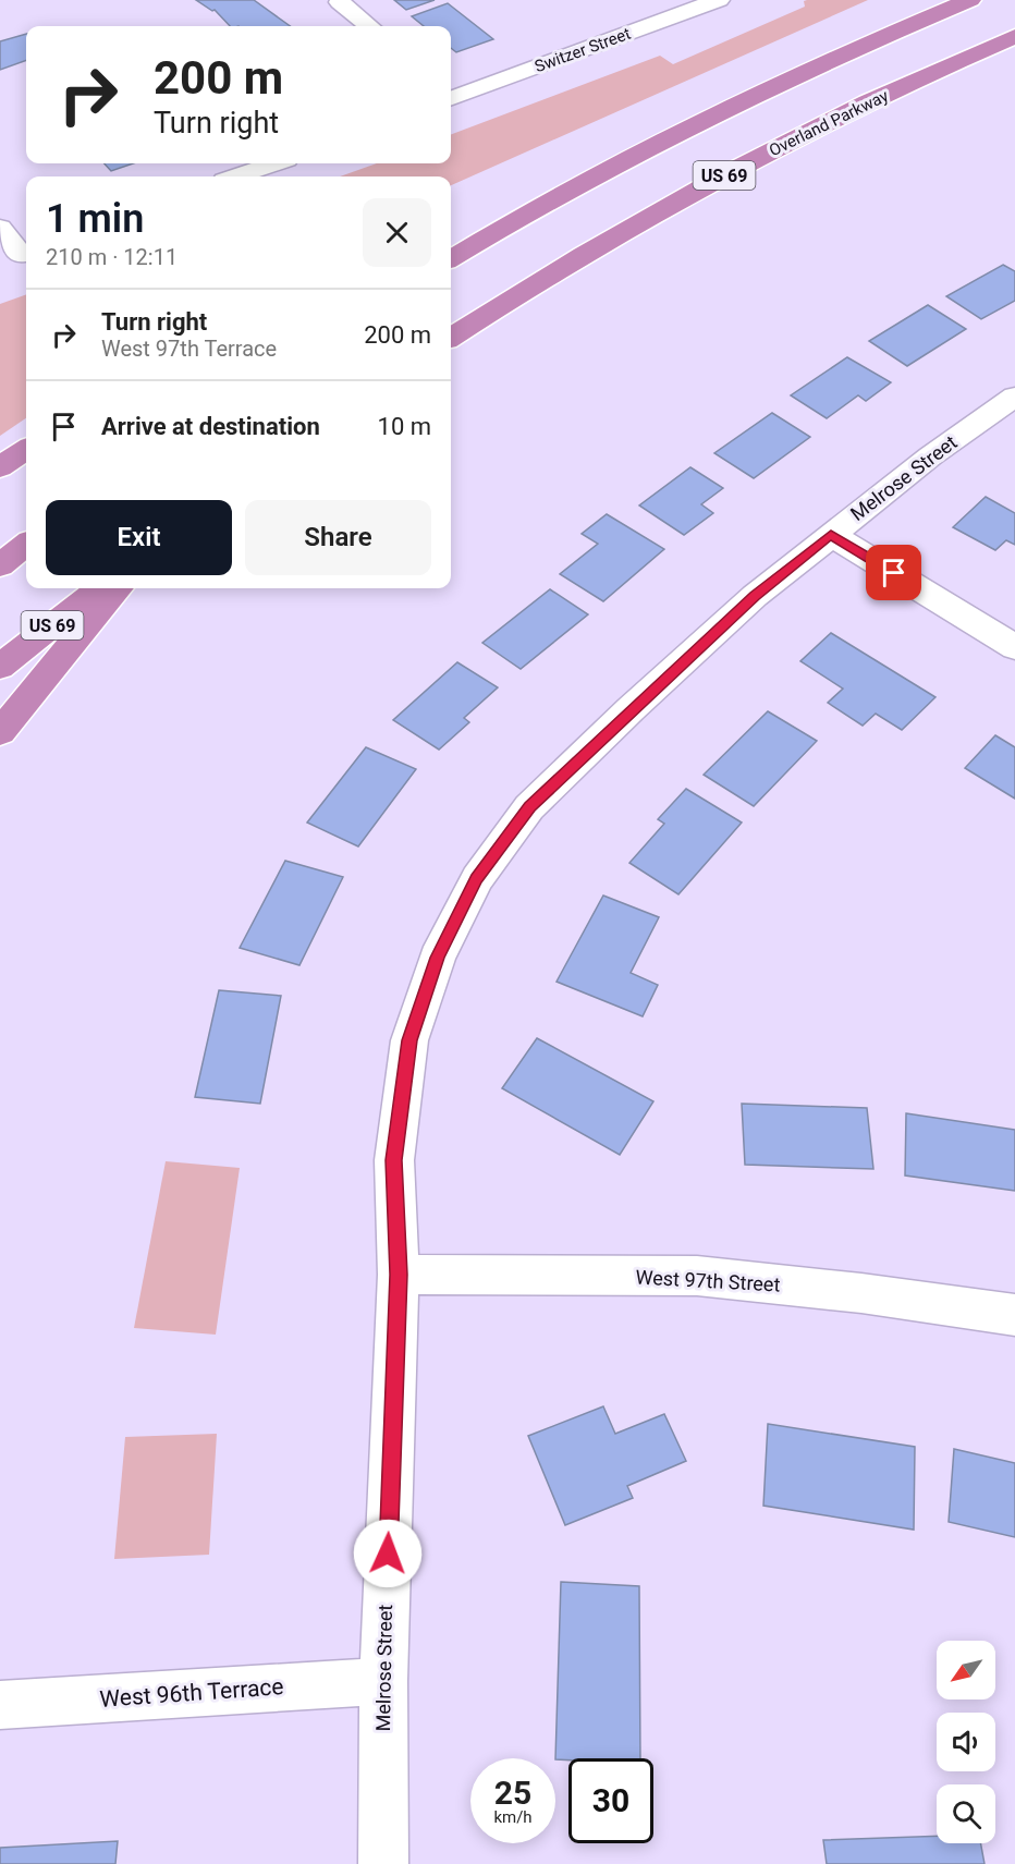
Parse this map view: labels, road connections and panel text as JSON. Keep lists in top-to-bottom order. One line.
{"streets":{"highway":["Overland Parkway","US 69"],"street":["Switzer Street","Melrose Street","West 97th Street","West 96th Terrace"]},"crossings":[["Melrose Street","West 97th Street"],["Melrose Street","West 96th Terrace"]],"north":"bottom left","page":{"turn":["200 m","Turn right"],"heading":["1 min","210 m · 12:11"],"list":[{"name":"Turn right","note":"West 97th Terrace","value":"200 m"},{"name":"Arrive at destination","value":"10 m"}],"buttons":["Exit","Share"],"speed":"25 km/h","limit":"30"}}
